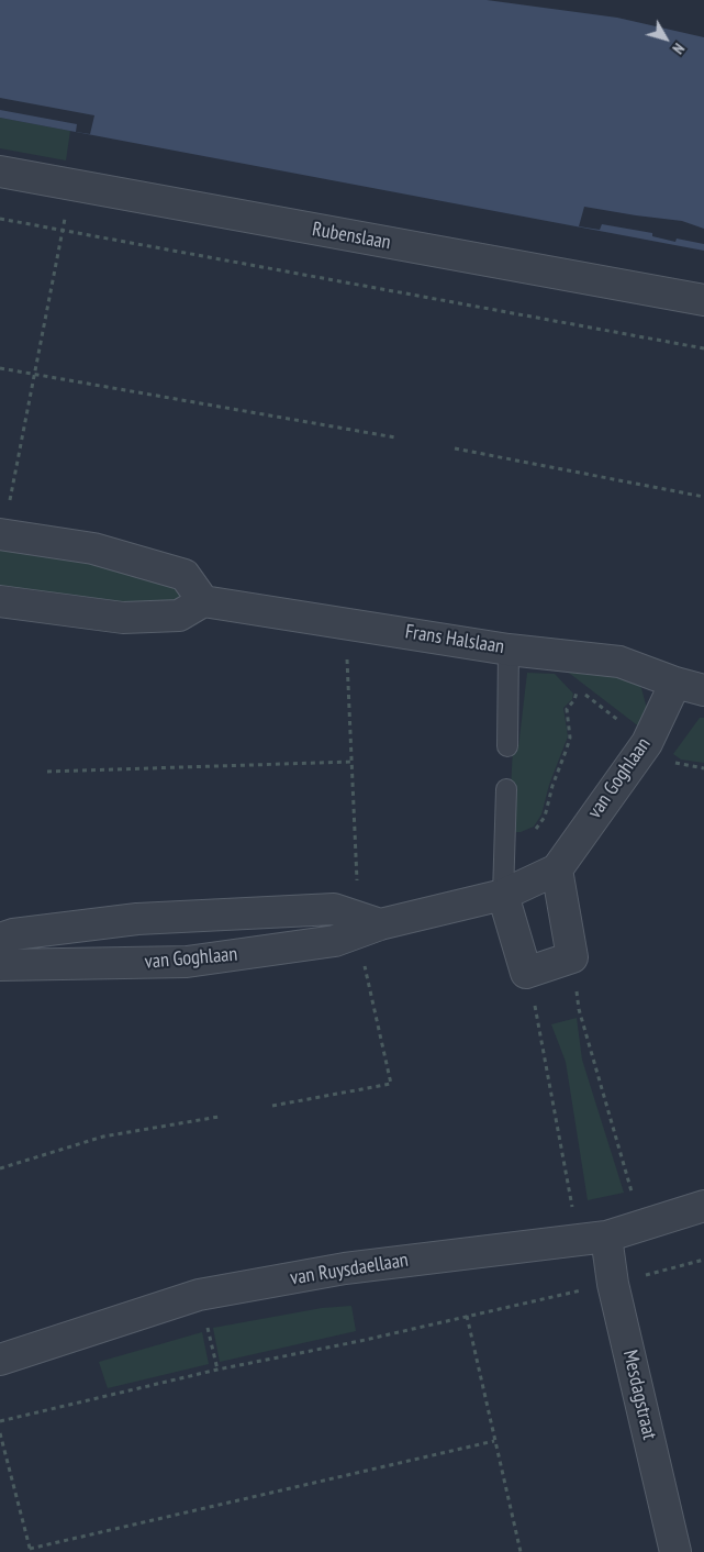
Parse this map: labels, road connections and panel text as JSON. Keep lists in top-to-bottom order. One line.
{"streets":{"street":["Rubenslaan","Frans Halslaan","van Goghlaan","van Ruysdaellaan","Mesdagstraat"]},"crossings":[["Frans Halslaan","van Goghlaan"],["van Ruysdaellaan","Mesdagstraat"]],"north":"bottom right"}
